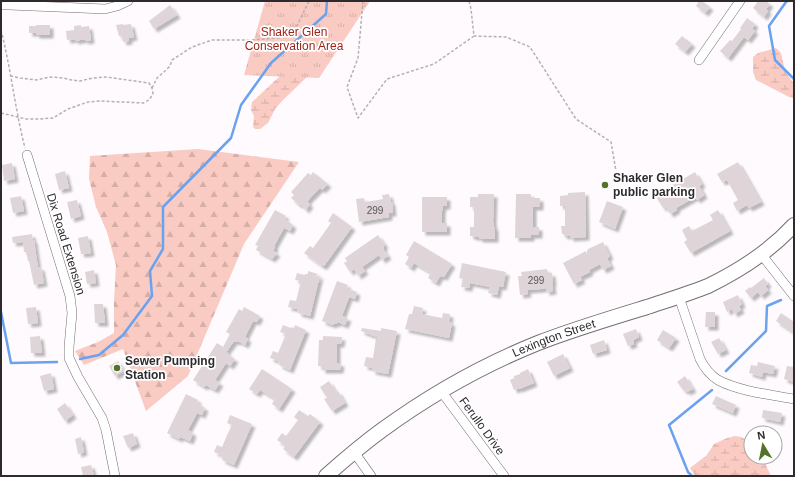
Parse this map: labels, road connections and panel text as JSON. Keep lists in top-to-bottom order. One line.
{"streets":{"main road":["Lexington Street"],"street":["Dix Road Extension","Ferullo Drive"]},"crossings":[["Lexington Street","Ferullo Drive"]],"parks":["Shaker Glen Conservation Area"],"places":["Shaker Glen public parking","Sewer Pumping Station"],"house_numbers":["299","299"],"north":"top"}
